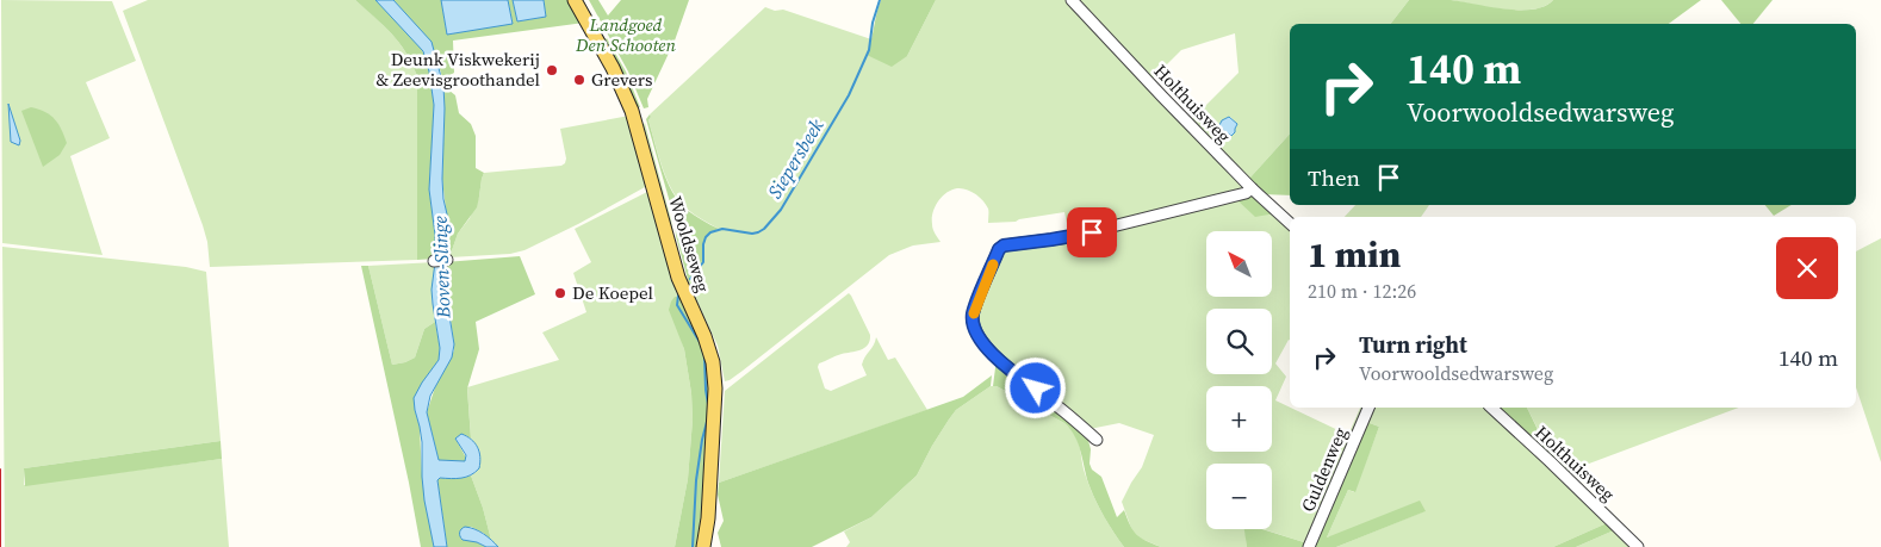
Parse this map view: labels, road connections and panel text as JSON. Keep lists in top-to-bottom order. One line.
{"streets":{"main road":["Wooldseweg"],"street":["Holthuisweg","Guldenweg"]},"water":["Siepersbeek","Boven-Slinge"],"parks":["Landgoed Den Schooten"],"places":["Deunk Viskwekerij & Zeevisgroothandel","Grevers","De Koepel"],"north":"top left","page":{"turn":["140 m","Voorwooldsedwarsweg"],"then":"Then","heading":["1 min","210 m · 12:26"],"map_buttons":["+","−"],"list":[{"name":"Turn right","note":"Voorwooldsedwarsweg","value":"140 m"}]}}
